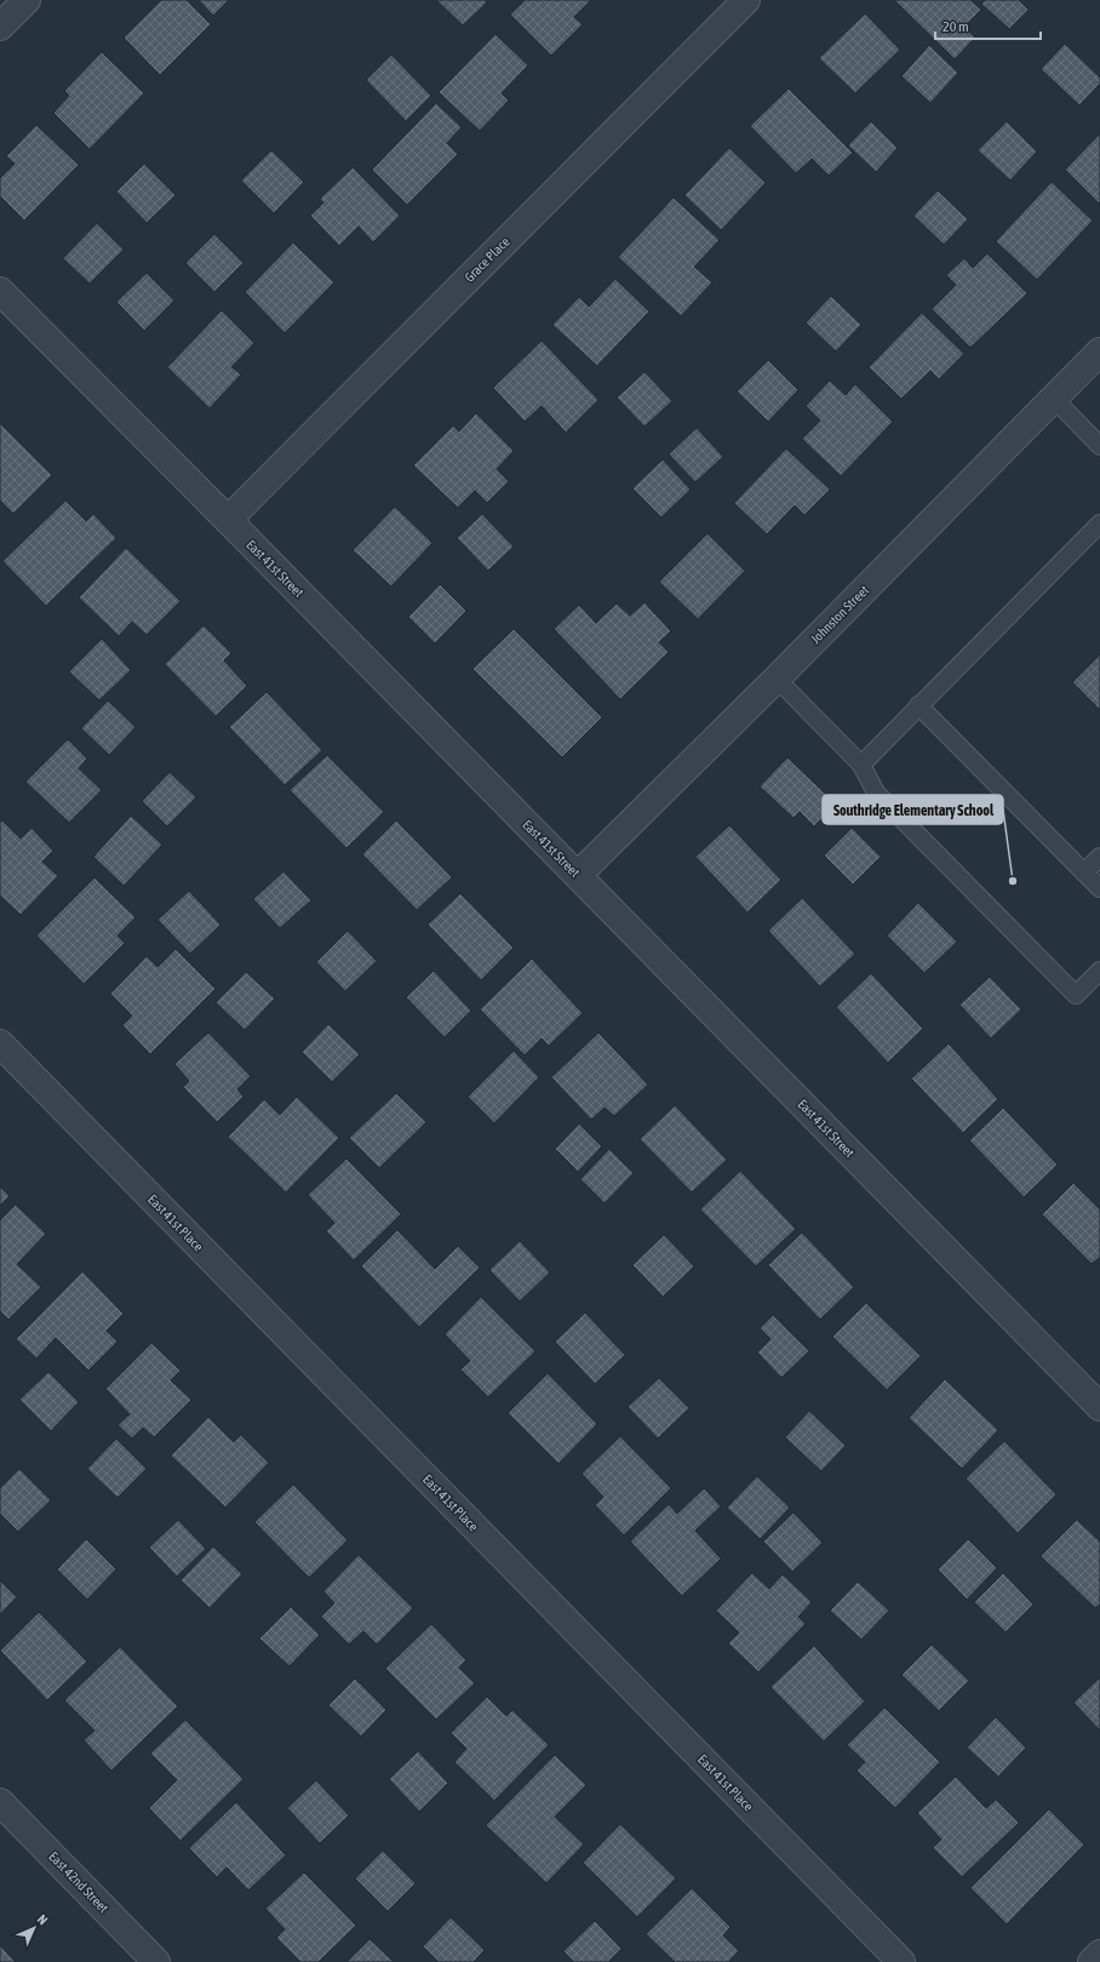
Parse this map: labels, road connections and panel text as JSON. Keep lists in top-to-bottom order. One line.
{"streets":{"street":["Grace Place","East 41st Street","Johnston Street","East 41st Place","East 42nd Street"]},"crossings":[["Grace Place","East 41st Street"],["East 41st Street","Johnston Street"]],"places":["Southridge Elementary School"],"scale_bar":"20 m","north":"top right"}
